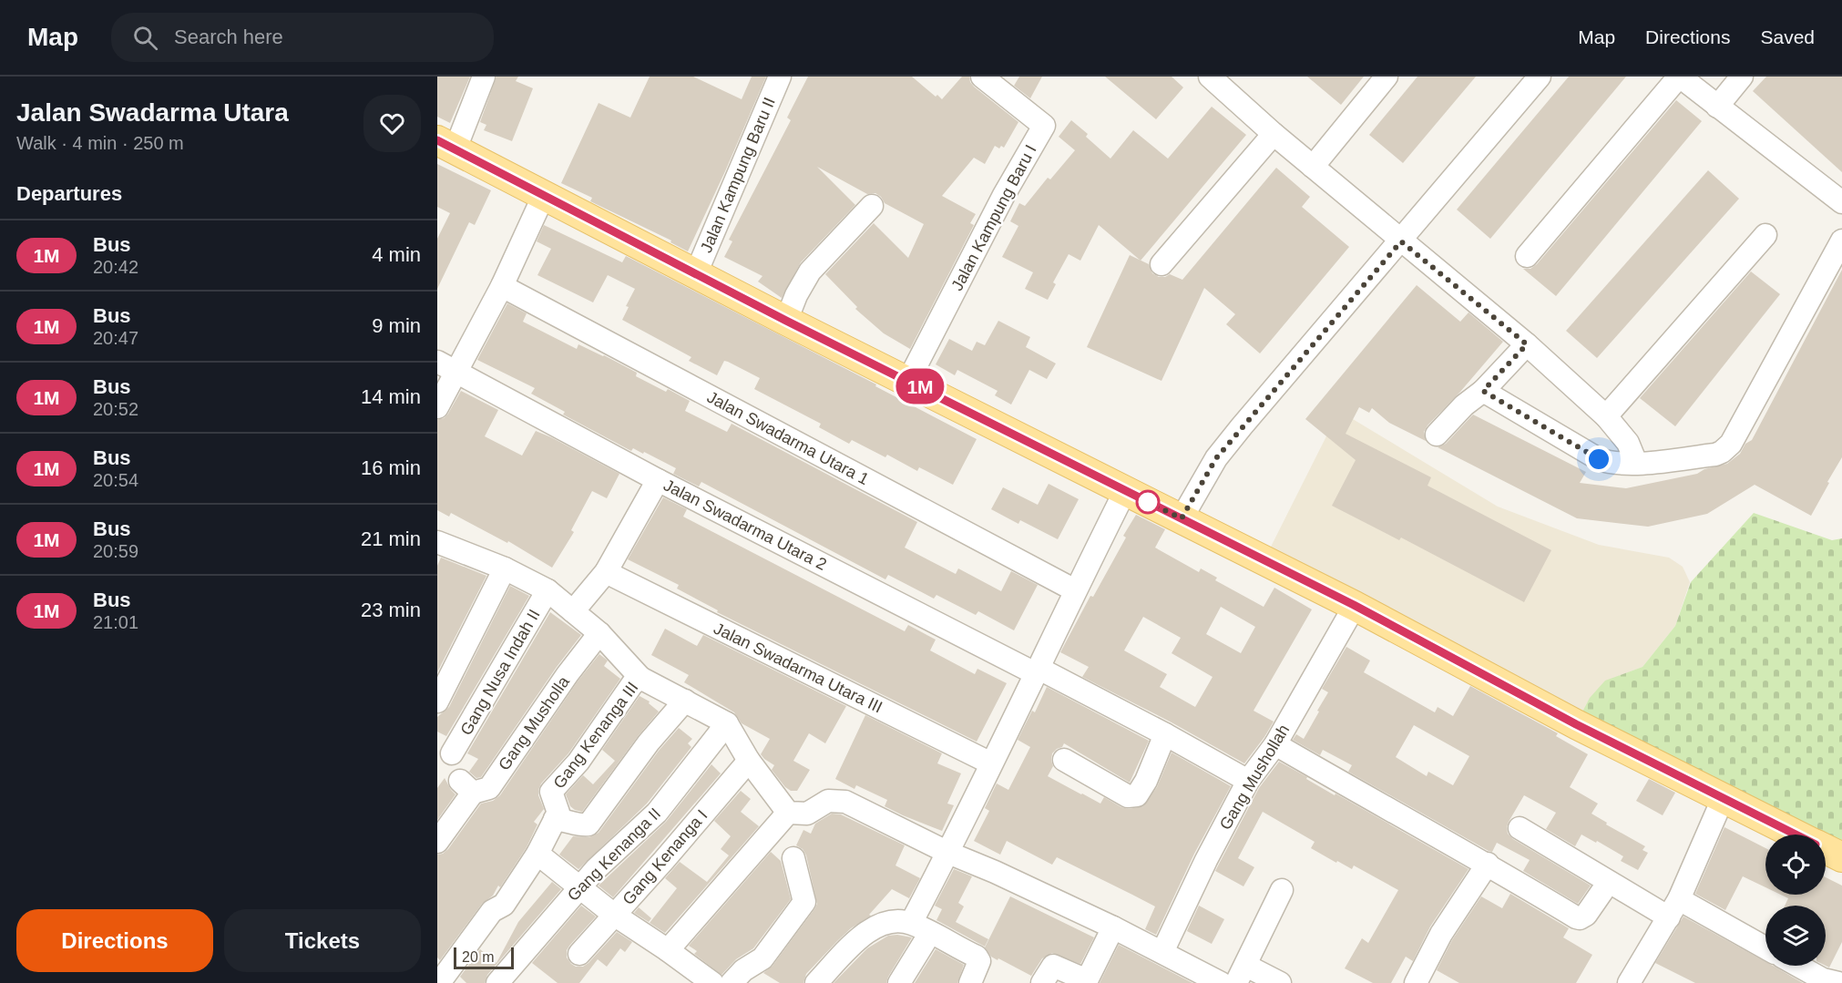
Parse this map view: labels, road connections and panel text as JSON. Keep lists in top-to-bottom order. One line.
{"streets":{"street":["Jalan Kampung Baru II","Jalan Kampung Baru I","Jalan Swadarma Utara 1","Jalan Swadarma Utara 2","Jalan Swadarma Utara III","Gang Nusa Indah II","Gang Musholla","Gang Kenanga III","Gang Mushollah","Gang Kenanga II","Gang Kenanga I"]},"crossings":[["Jalan Swadarma Utara 2","Gang Mushollah"]],"lines":["bus line 1M"],"scale_bar":"20 m","page":{"header":"Map","search":"Search here","nav":["Map","Directions","Saved"],"heading":[["Jalan Swadarma Utara","Walk · 4 min · 250 m"],"Departures"],"on_map":"1M","list":[{"mark":"1M","name":"Bus","note":"20:42","value":"4 min"},{"mark":"1M","name":"Bus","note":"20:47","value":"9 min"},{"mark":"1M","name":"Bus","note":"20:52","value":"14 min"},{"mark":"1M","name":"Bus","note":"20:54","value":"16 min"},{"mark":"1M","name":"Bus","note":"20:59","value":"21 min"},{"mark":"1M","name":"Bus","note":"21:01","value":"23 min"}],"buttons":["Directions","Tickets"],"scale":"20 m"}}
